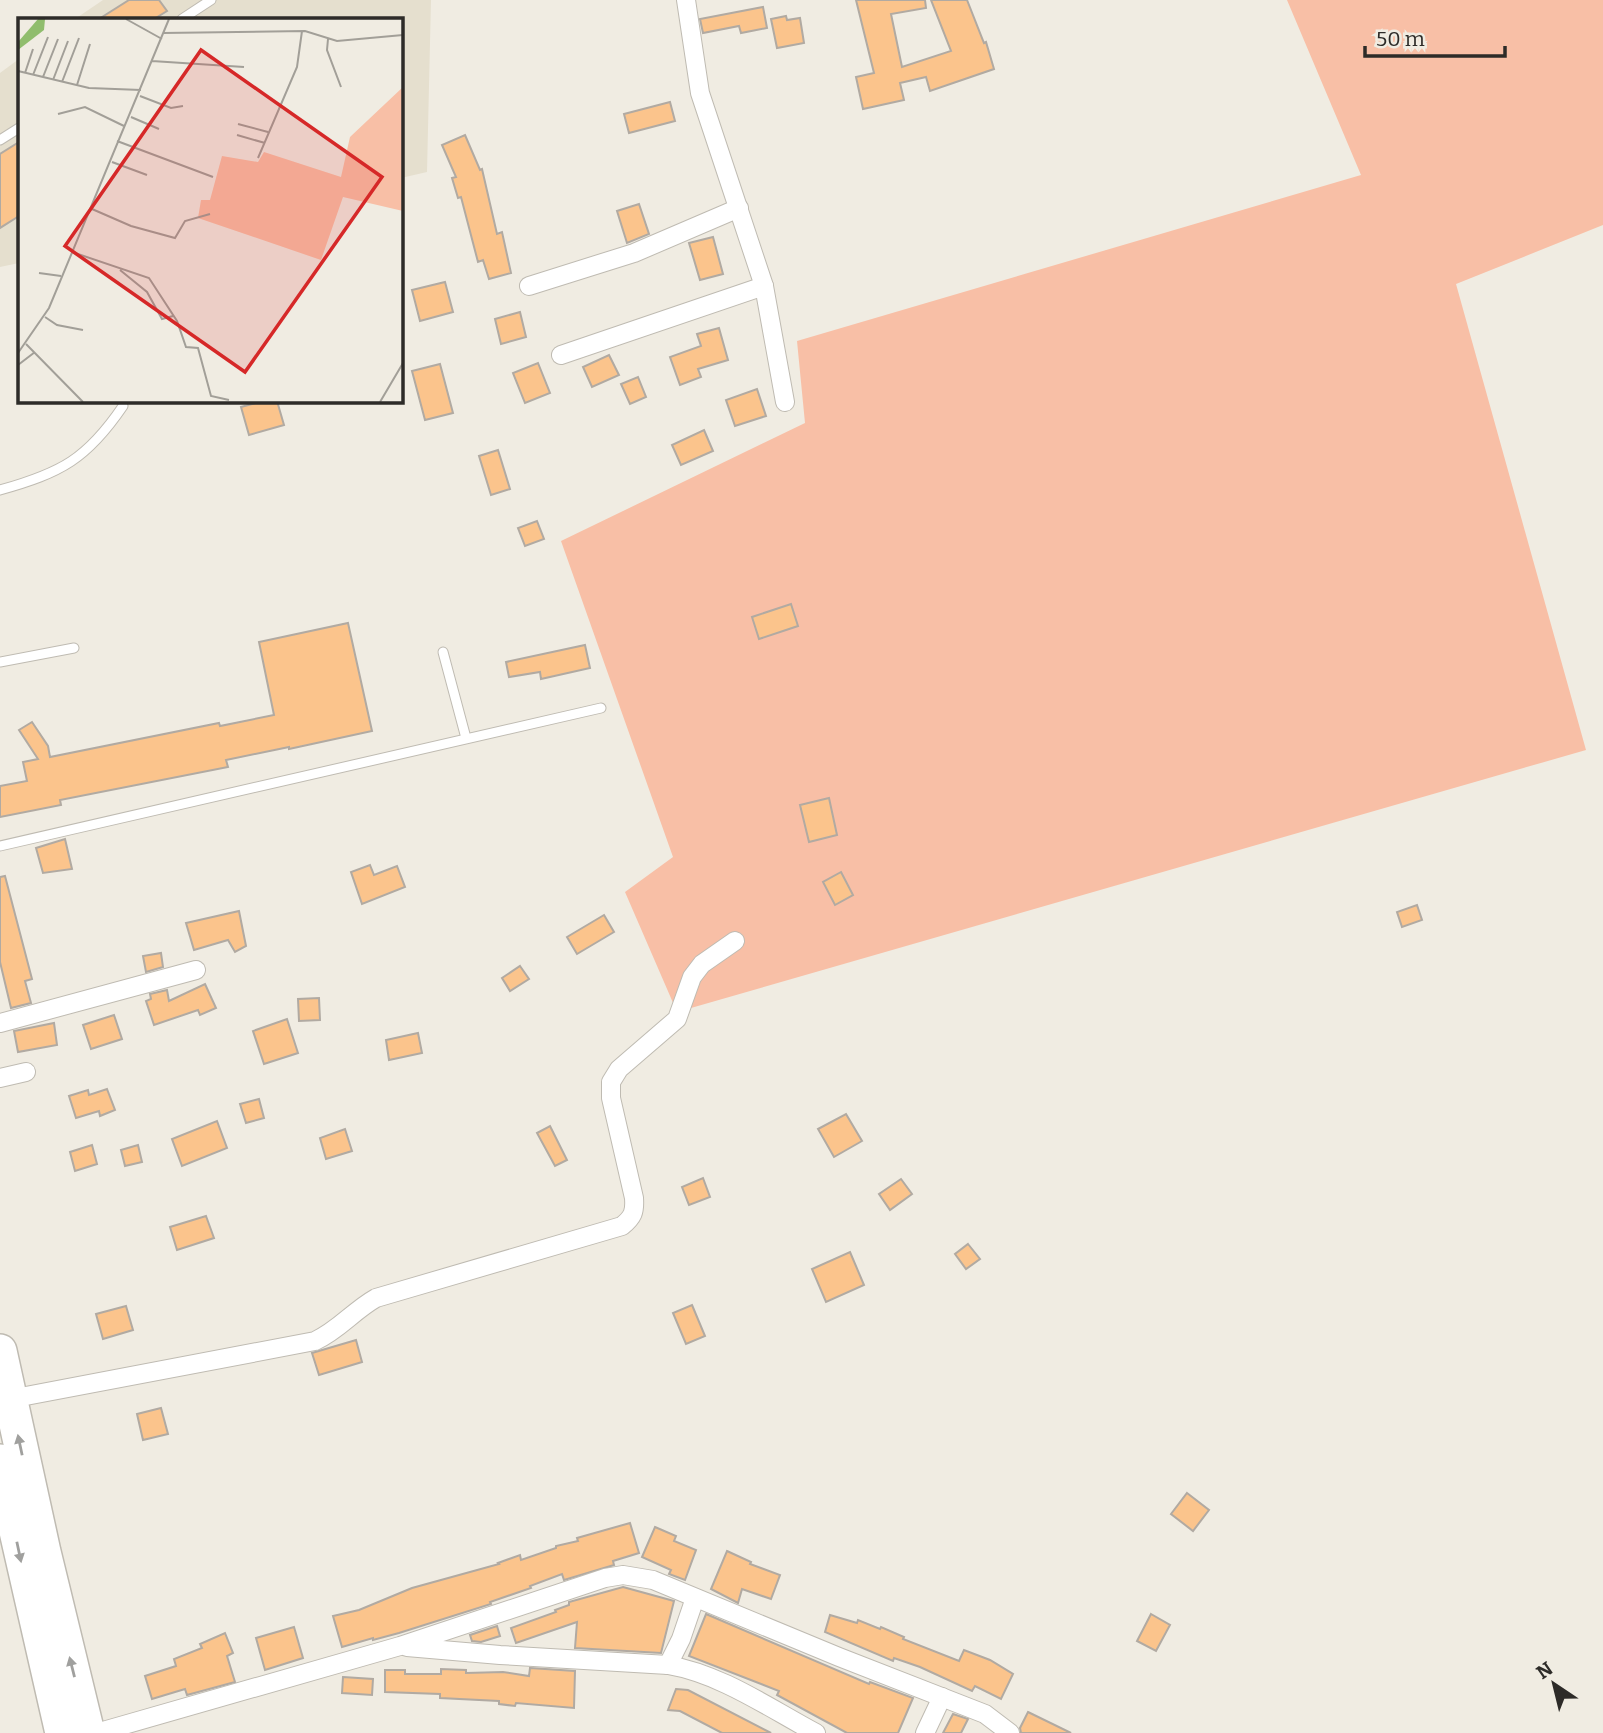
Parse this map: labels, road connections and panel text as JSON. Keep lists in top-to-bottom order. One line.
{"scale_bar":"50 m","north":"top left"}
